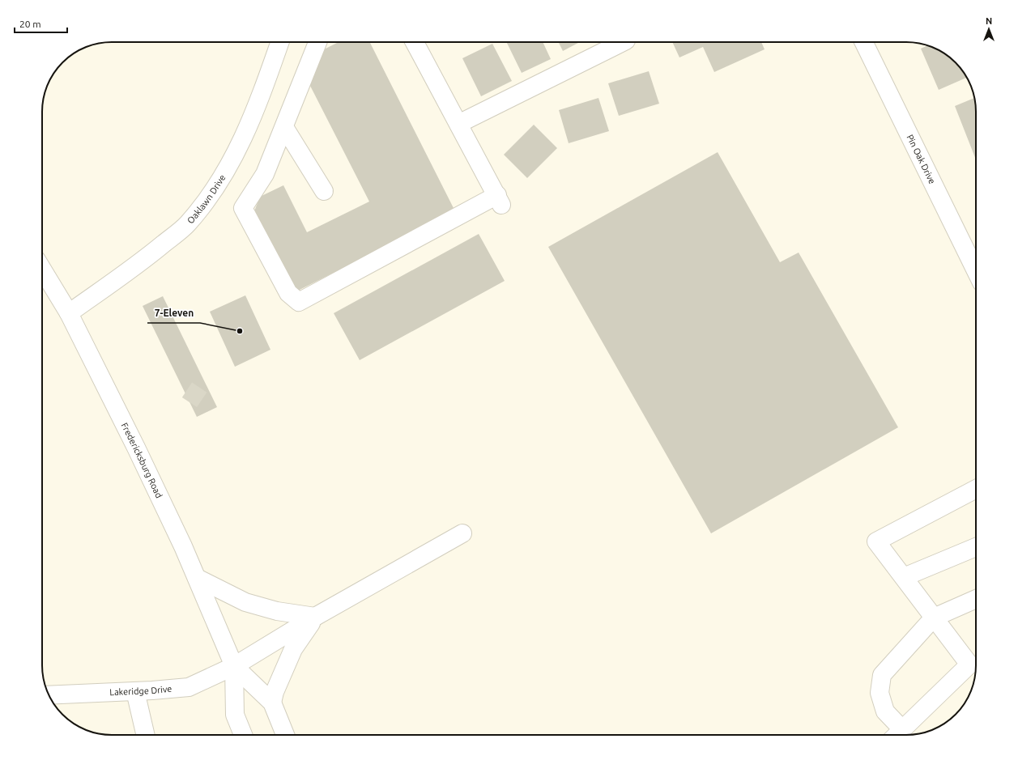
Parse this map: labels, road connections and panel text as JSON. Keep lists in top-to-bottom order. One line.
{"streets":{"street":["Pin Oak Drive","Oaklawn Drive","Fredericksburg Road","Lakeridge Drive"]},"crossings":[["Oaklawn Drive","Fredericksburg Road"],["Fredericksburg Road","Lakeridge Drive"]],"places":["7-Eleven"],"scale_bar":"20 m","north":"top"}
